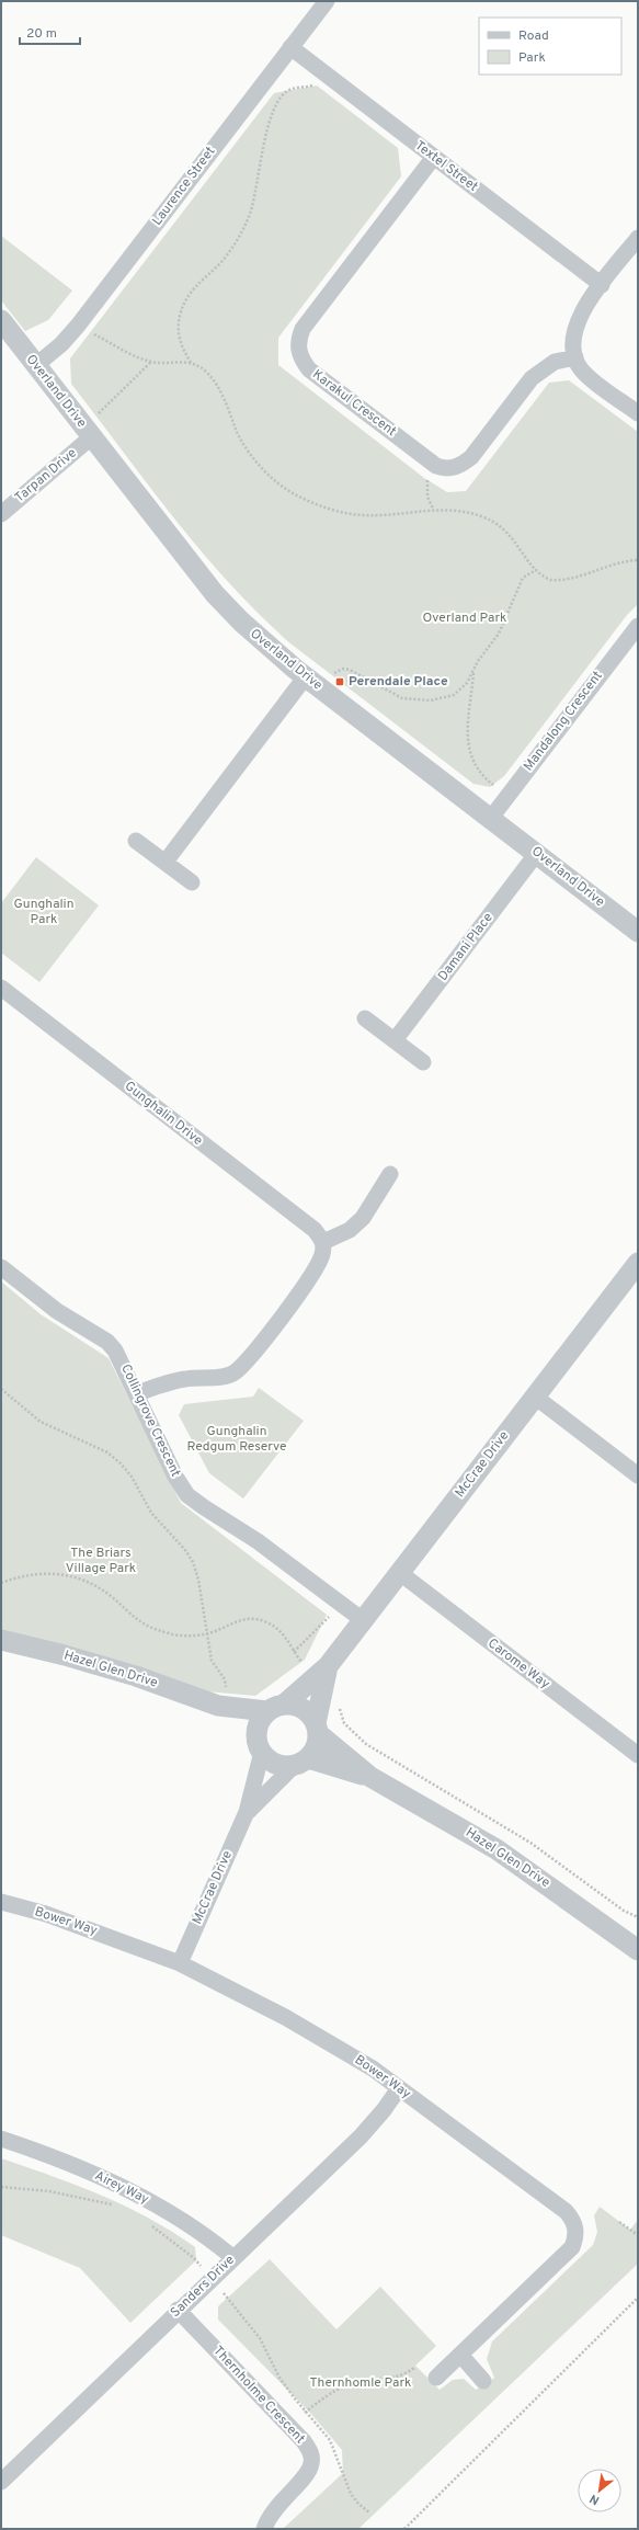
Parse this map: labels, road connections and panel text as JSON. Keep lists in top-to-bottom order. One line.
{"streets":{"street":["Textel Street","Laurence Street","Overland Drive","Karakul Crescent","Tarpan Drive","Mandalong Crescent","Damani Place","Gunghalin Drive","Collingrove Crescent","McCrae Drive","Carome Way","Hazel Glen Drive","Bower Way","Airey Way","Sanders Drive","Thernholme Crescent"]},"crossings":[["Textel Street","Laurence Street"],["Textel Street","Karakul Crescent"],["Laurence Street","Overland Drive"],["Overland Drive","Tarpan Drive"],["Overland Drive","Mandalong Crescent"],["Overland Drive","Damani Place"],["Collingrove Crescent","McCrae Drive"],["McCrae Drive","Carome Way"],["McCrae Drive","Hazel Glen Drive"],["McCrae Drive","Bower Way"],["Bower Way","Sanders Drive"],["Airey Way","Sanders Drive"],["Sanders Drive","Thernholme Crescent"]],"parks":["Overland Park","Gunghalin Park","Gunghalin Redgum Reserve","The Briars Village Park","Thernhomle Park"],"places":{"transit":["Perendale Place"]},"legend":["Road","Park"],"scale_bar":"20 m","north":"bottom left"}
